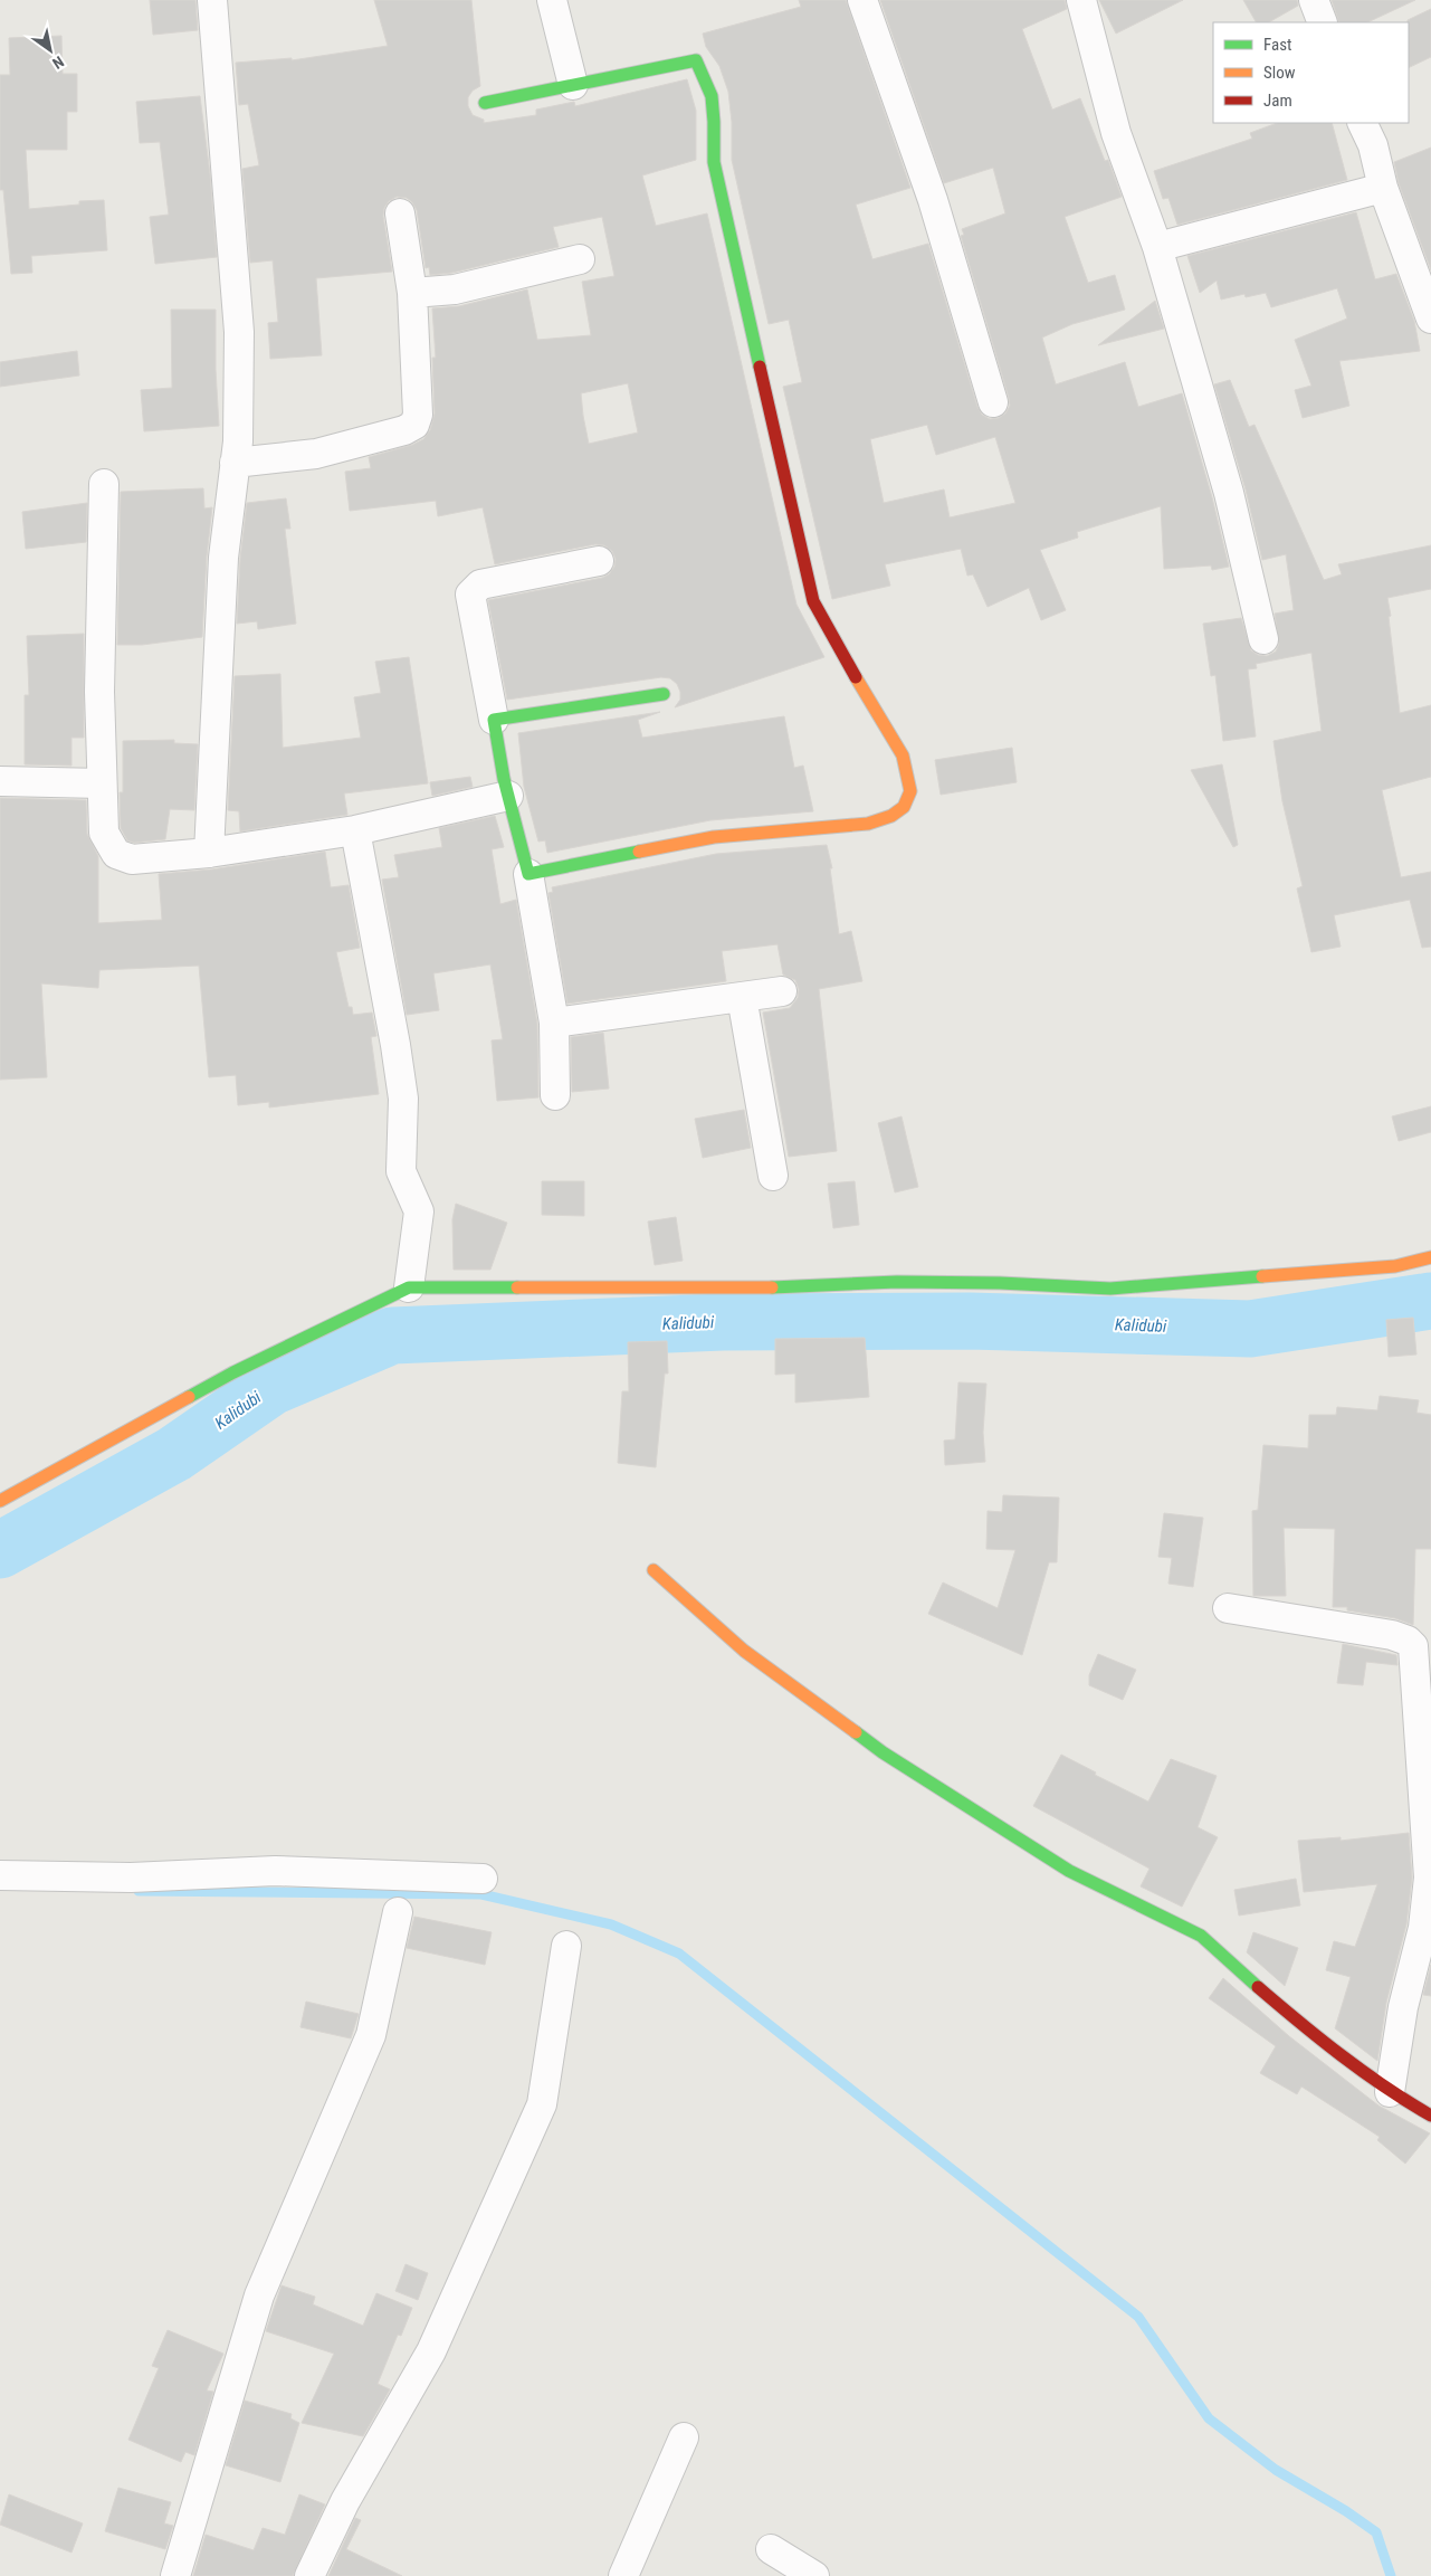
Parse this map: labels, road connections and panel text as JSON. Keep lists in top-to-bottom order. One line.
{"water":["Kalidubi"],"legend":["Fast","Slow","Jam"],"north":"bottom right"}
